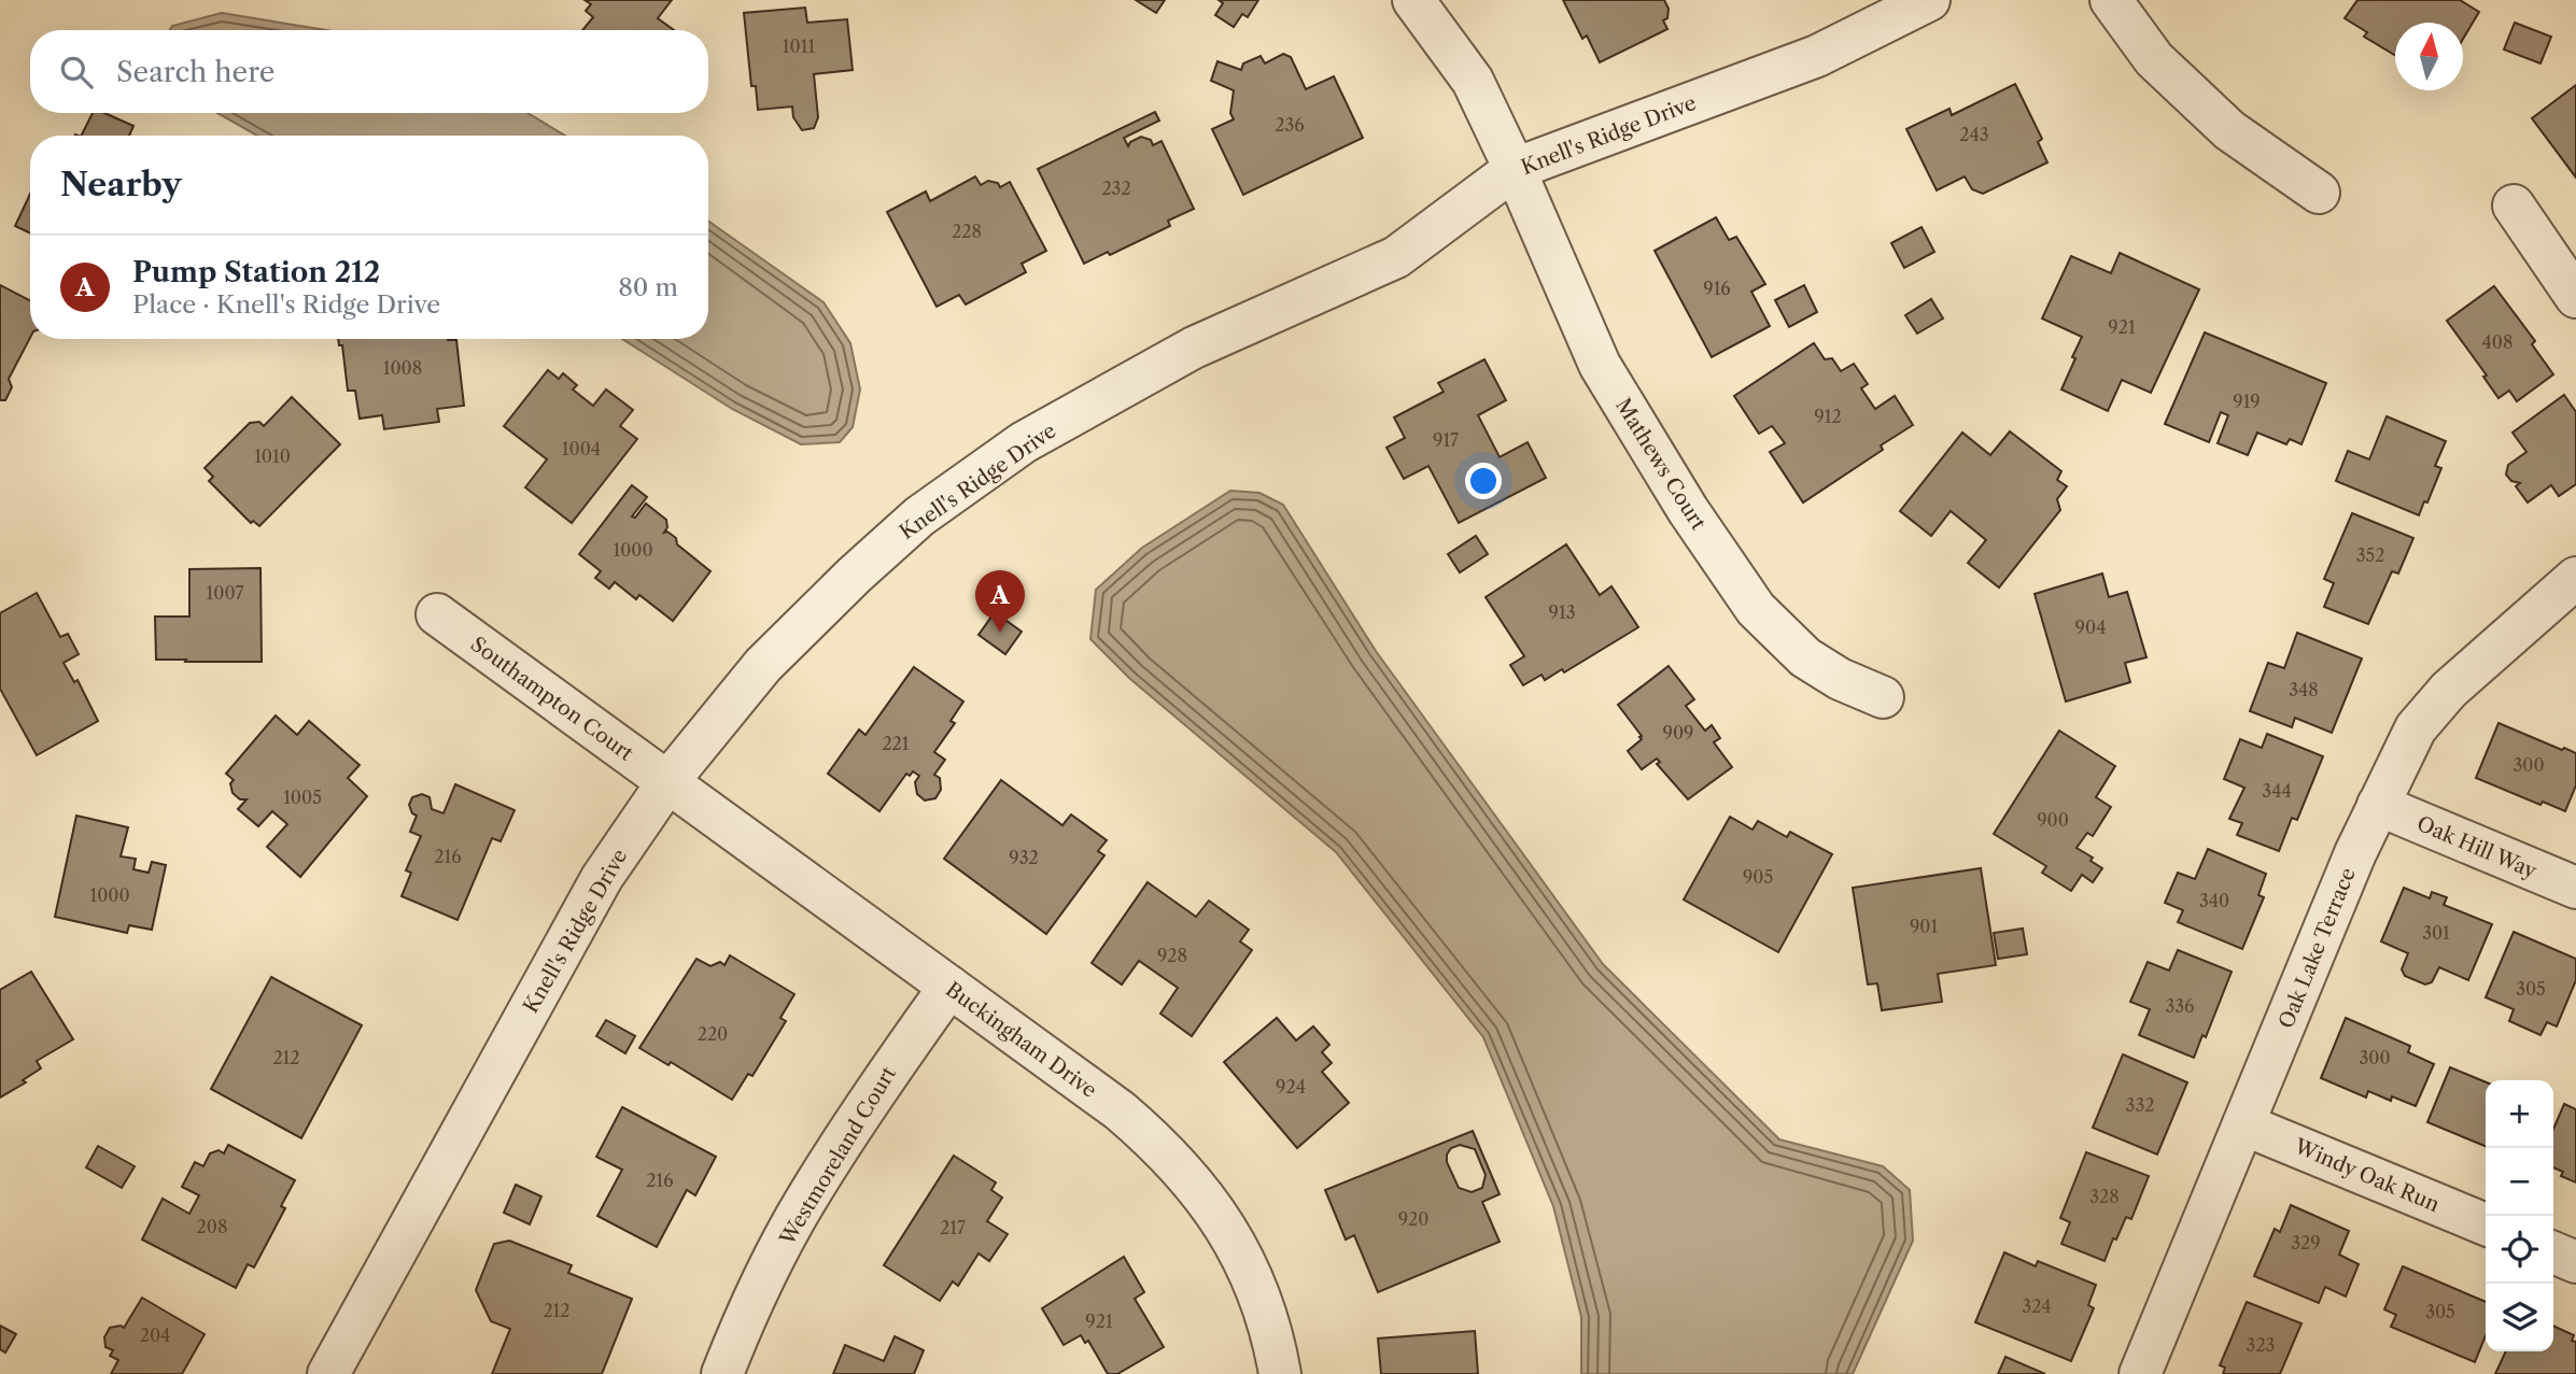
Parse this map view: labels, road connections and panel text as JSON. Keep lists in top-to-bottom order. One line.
{"streets":{"street":["Knell's Ridge Drive","Mathews Court","Southampton Court","Oak Hill Way","Oak Lake Terrace","Buckingham Drive","Westmoreland Court","Windy Oak Run"]},"crossings":[["Knell's Ridge Drive","Mathews Court"],["Knell's Ridge Drive","Southampton Court"],["Knell's Ridge Drive","Buckingham Drive"],["Southampton Court","Buckingham Drive"],["Oak Hill Way","Oak Lake Terrace"],["Oak Lake Terrace","Windy Oak Run"],["Buckingham Drive","Westmoreland Court"]],"house_numbers":["1011","236","243","232","228","916","921","408","1008","919","912","917","1004","1010","1000","352","1007","913","904","348","909","221","300","344","1005","900","216","932","905","1000","340","901","301","928","305","336","220","212","300","924","332","216","328","920","208","217","329","324","212","305","921","204","323"],"north":"top","page":{"search":"Search here","heading":"Nearby","list":[{"mark":"A","name":"Pump Station 212","note":"Place · Knell's Ridge Drive","value":"80 m"}],"pins":"A","map_buttons":["+","−"]}}
